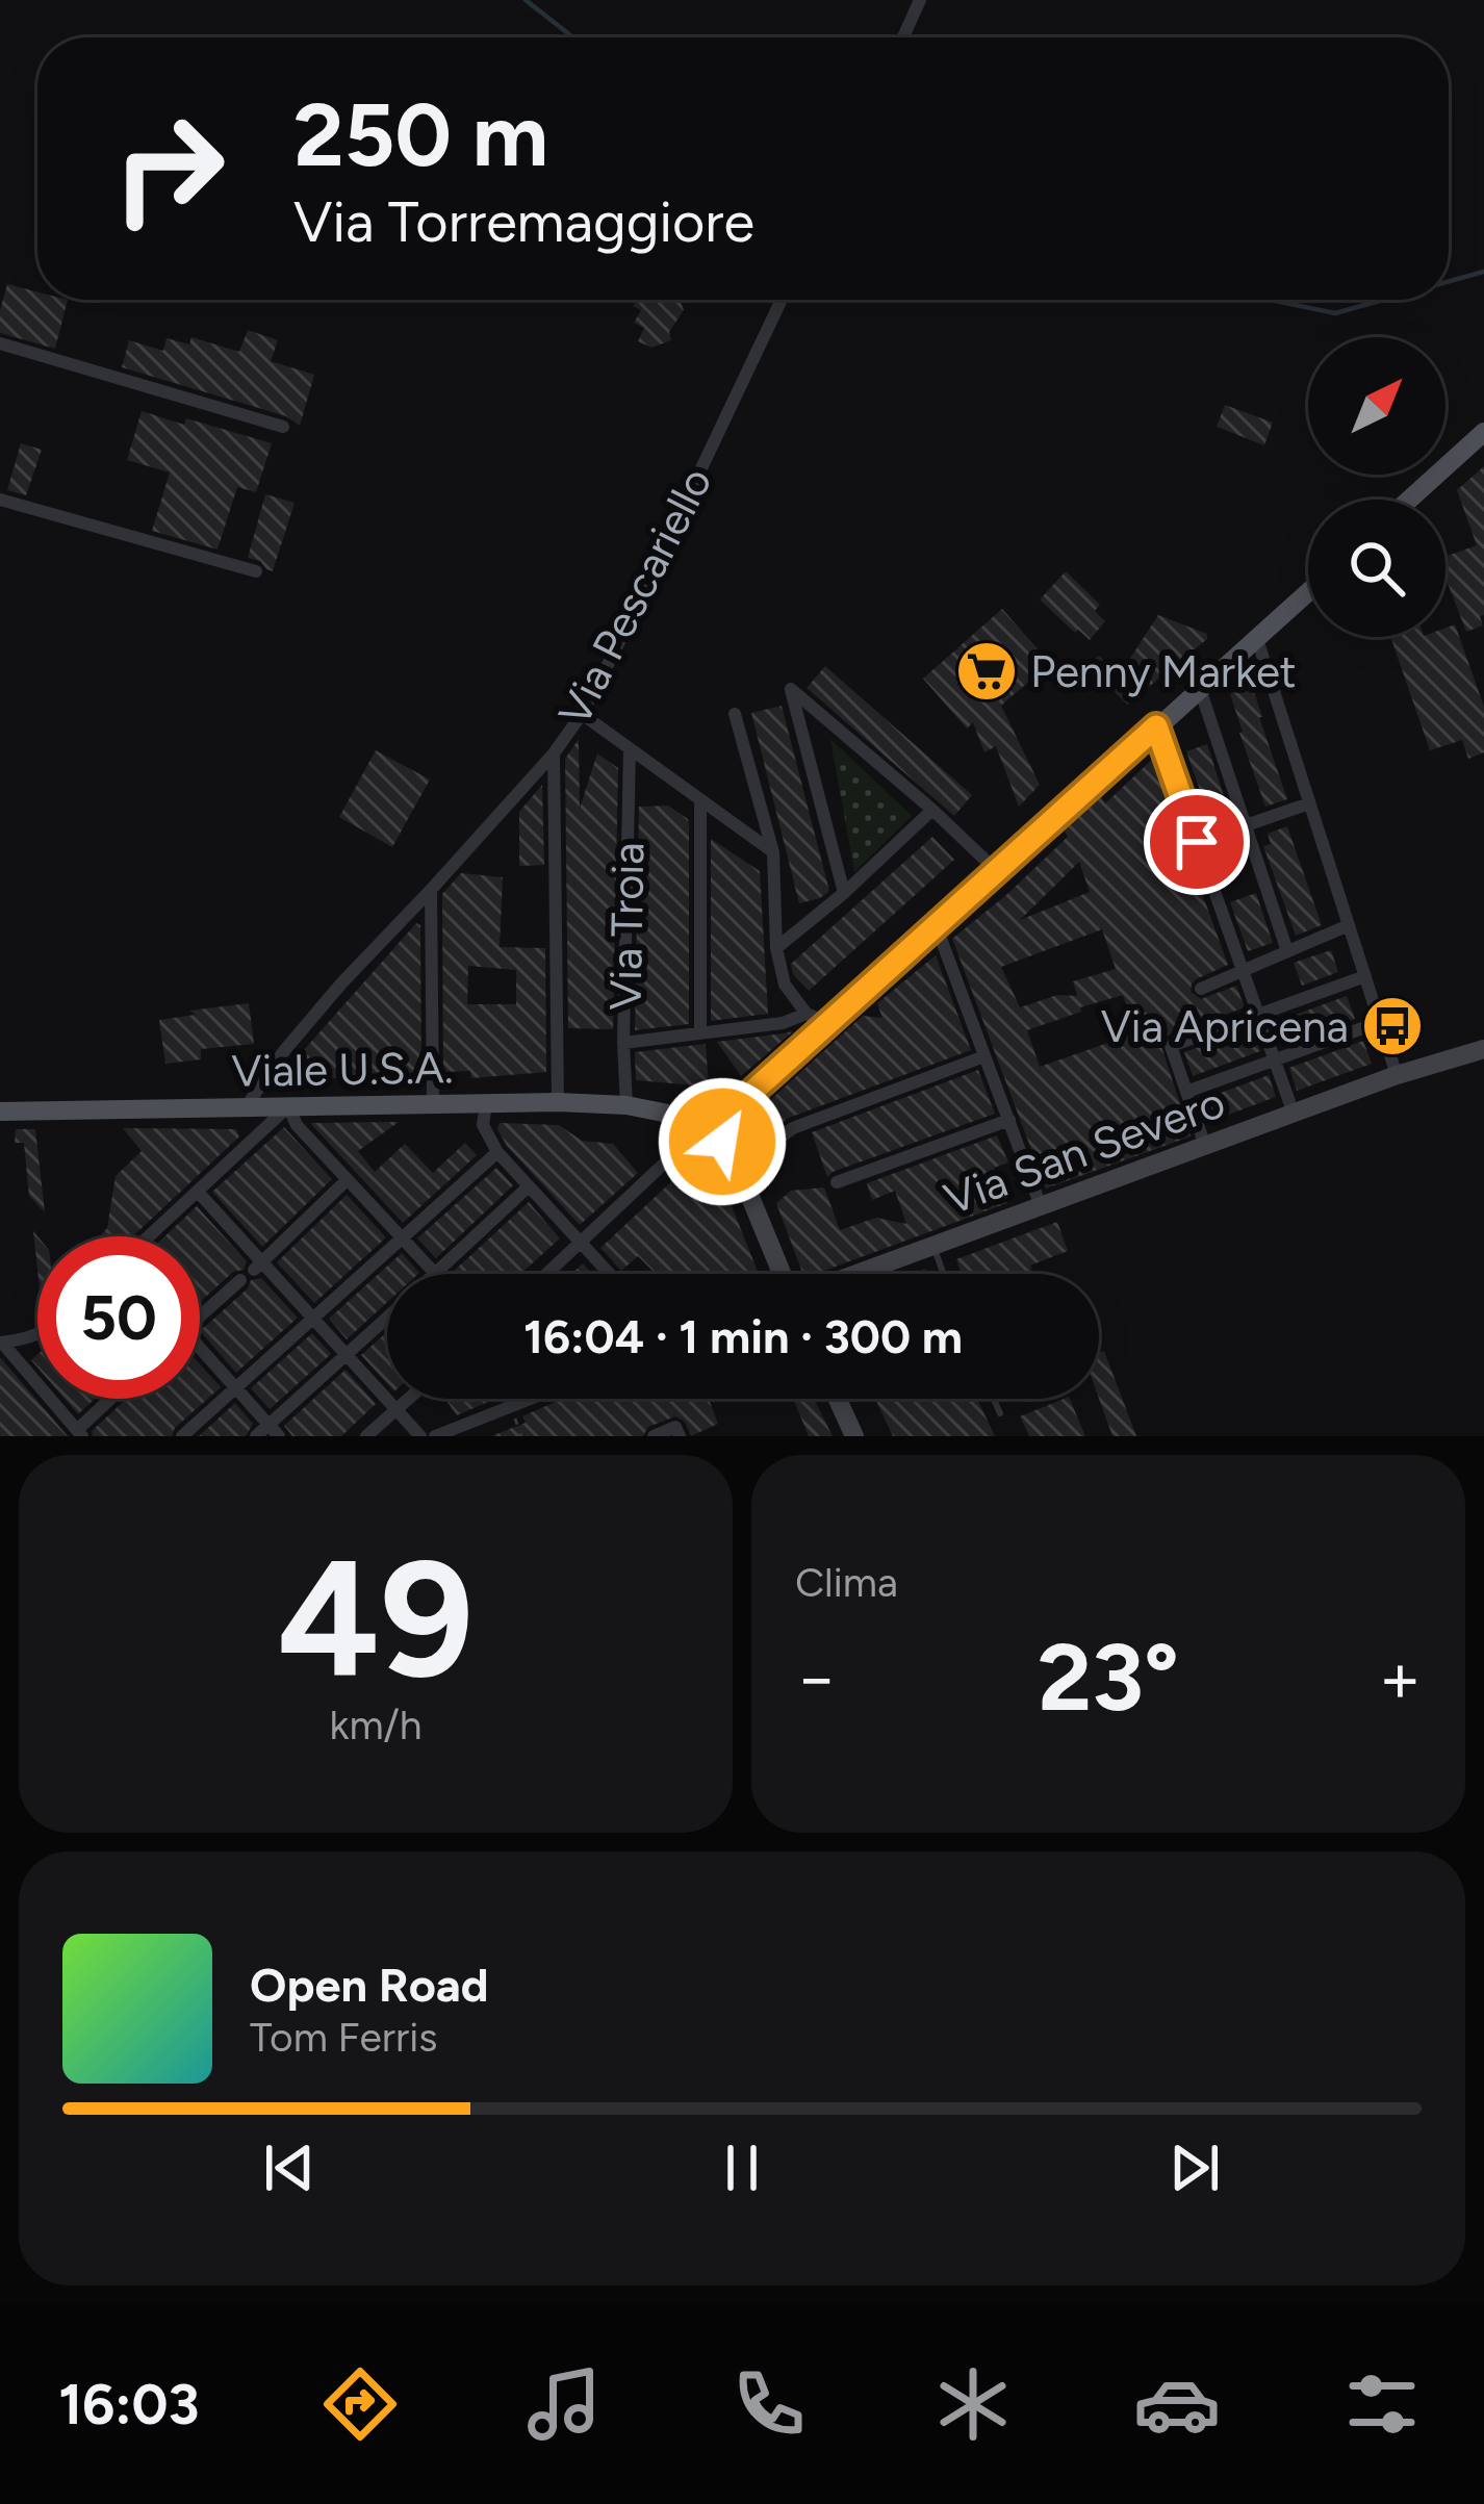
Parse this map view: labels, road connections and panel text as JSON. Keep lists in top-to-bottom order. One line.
{"streets":{"main road":["Viale U.S.A."],"street":["Via Pescariello","Via Troia","Via San Severo"]},"crossings":[["Via Pescariello","Viale U.S.A."],["Via Troia","Viale U.S.A."]],"places":{"supermarket":["Penny Market"],"bus stop":["Via Apricena"]},"north":"top right","page":{"turn":["250 m","Via Torremaggiore"],"limit":"50","trip":"16:04 · 1 min · 300 m","tile":[["49","km/h"],"Clima"],"heat":["−","23°","+"],"song":["Open Road","Tom Ferris"],"tabs":"16:03"}}
